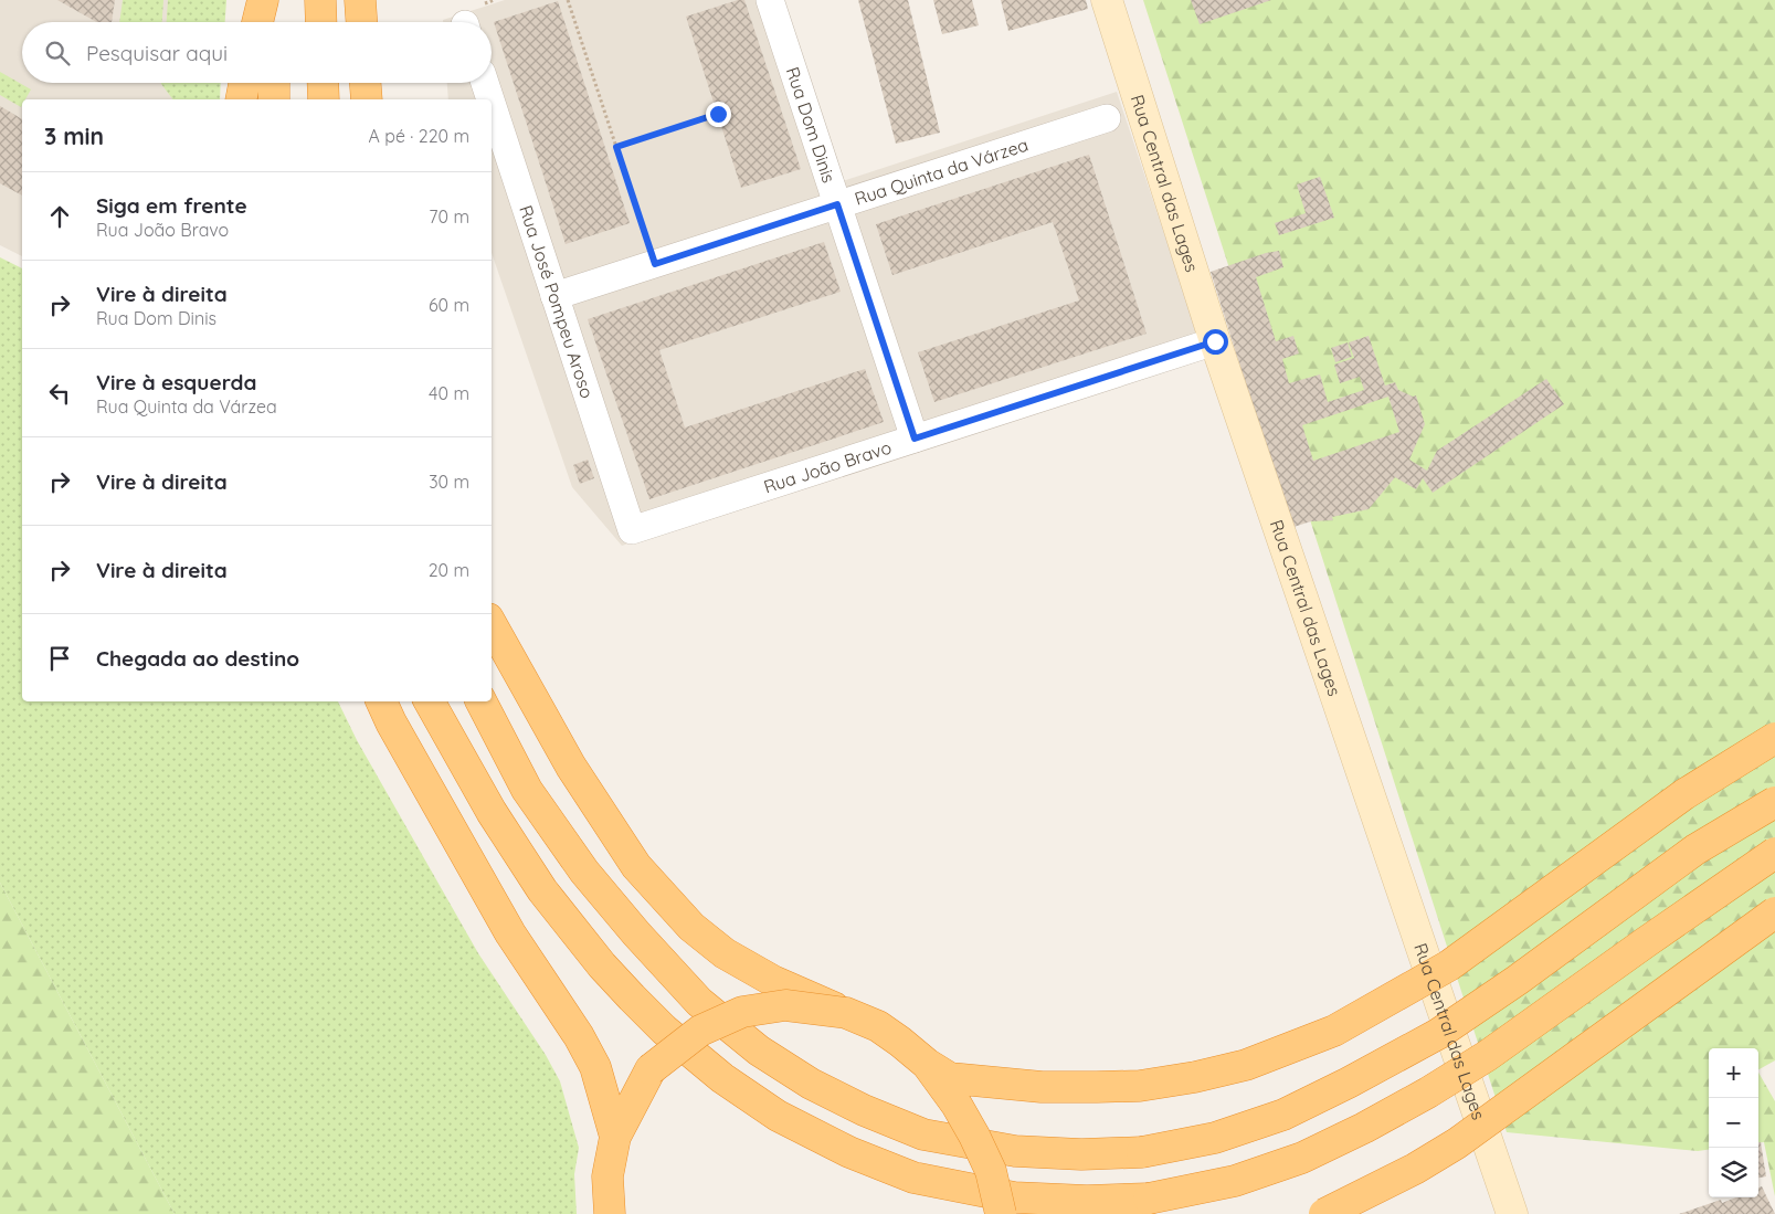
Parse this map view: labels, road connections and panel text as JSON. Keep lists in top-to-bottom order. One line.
{"streets":{"main road":["Rua Central das Lages"],"street":["Rua Dom Dinis","Rua Quinta da Várzea","Rua José Pompeu Aroso","Rua João Bravo"]},"crossings":[["Rua Dom Dinis","Rua Quinta da Várzea"],["Rua Dom Dinis","Rua João Bravo"],["Rua Quinta da Várzea","Rua José Pompeu Aroso"],["Rua Central das Lages","Rua João Bravo"],["Rua José Pompeu Aroso","Rua João Bravo"]],"page":{"search":"Pesquisar aqui","heading":["3 min","A pé · 220 m"],"list":[["Siga em frente","Rua João Bravo","70 m"],["Vire à direita","Rua Dom Dinis","60 m"],["Vire à esquerda","Rua Quinta da Várzea","40 m"],["Vire à direita","30 m"],["Vire à direita","20 m"],"Chegada ao destino"],"map_buttons":["+","−"]}}
